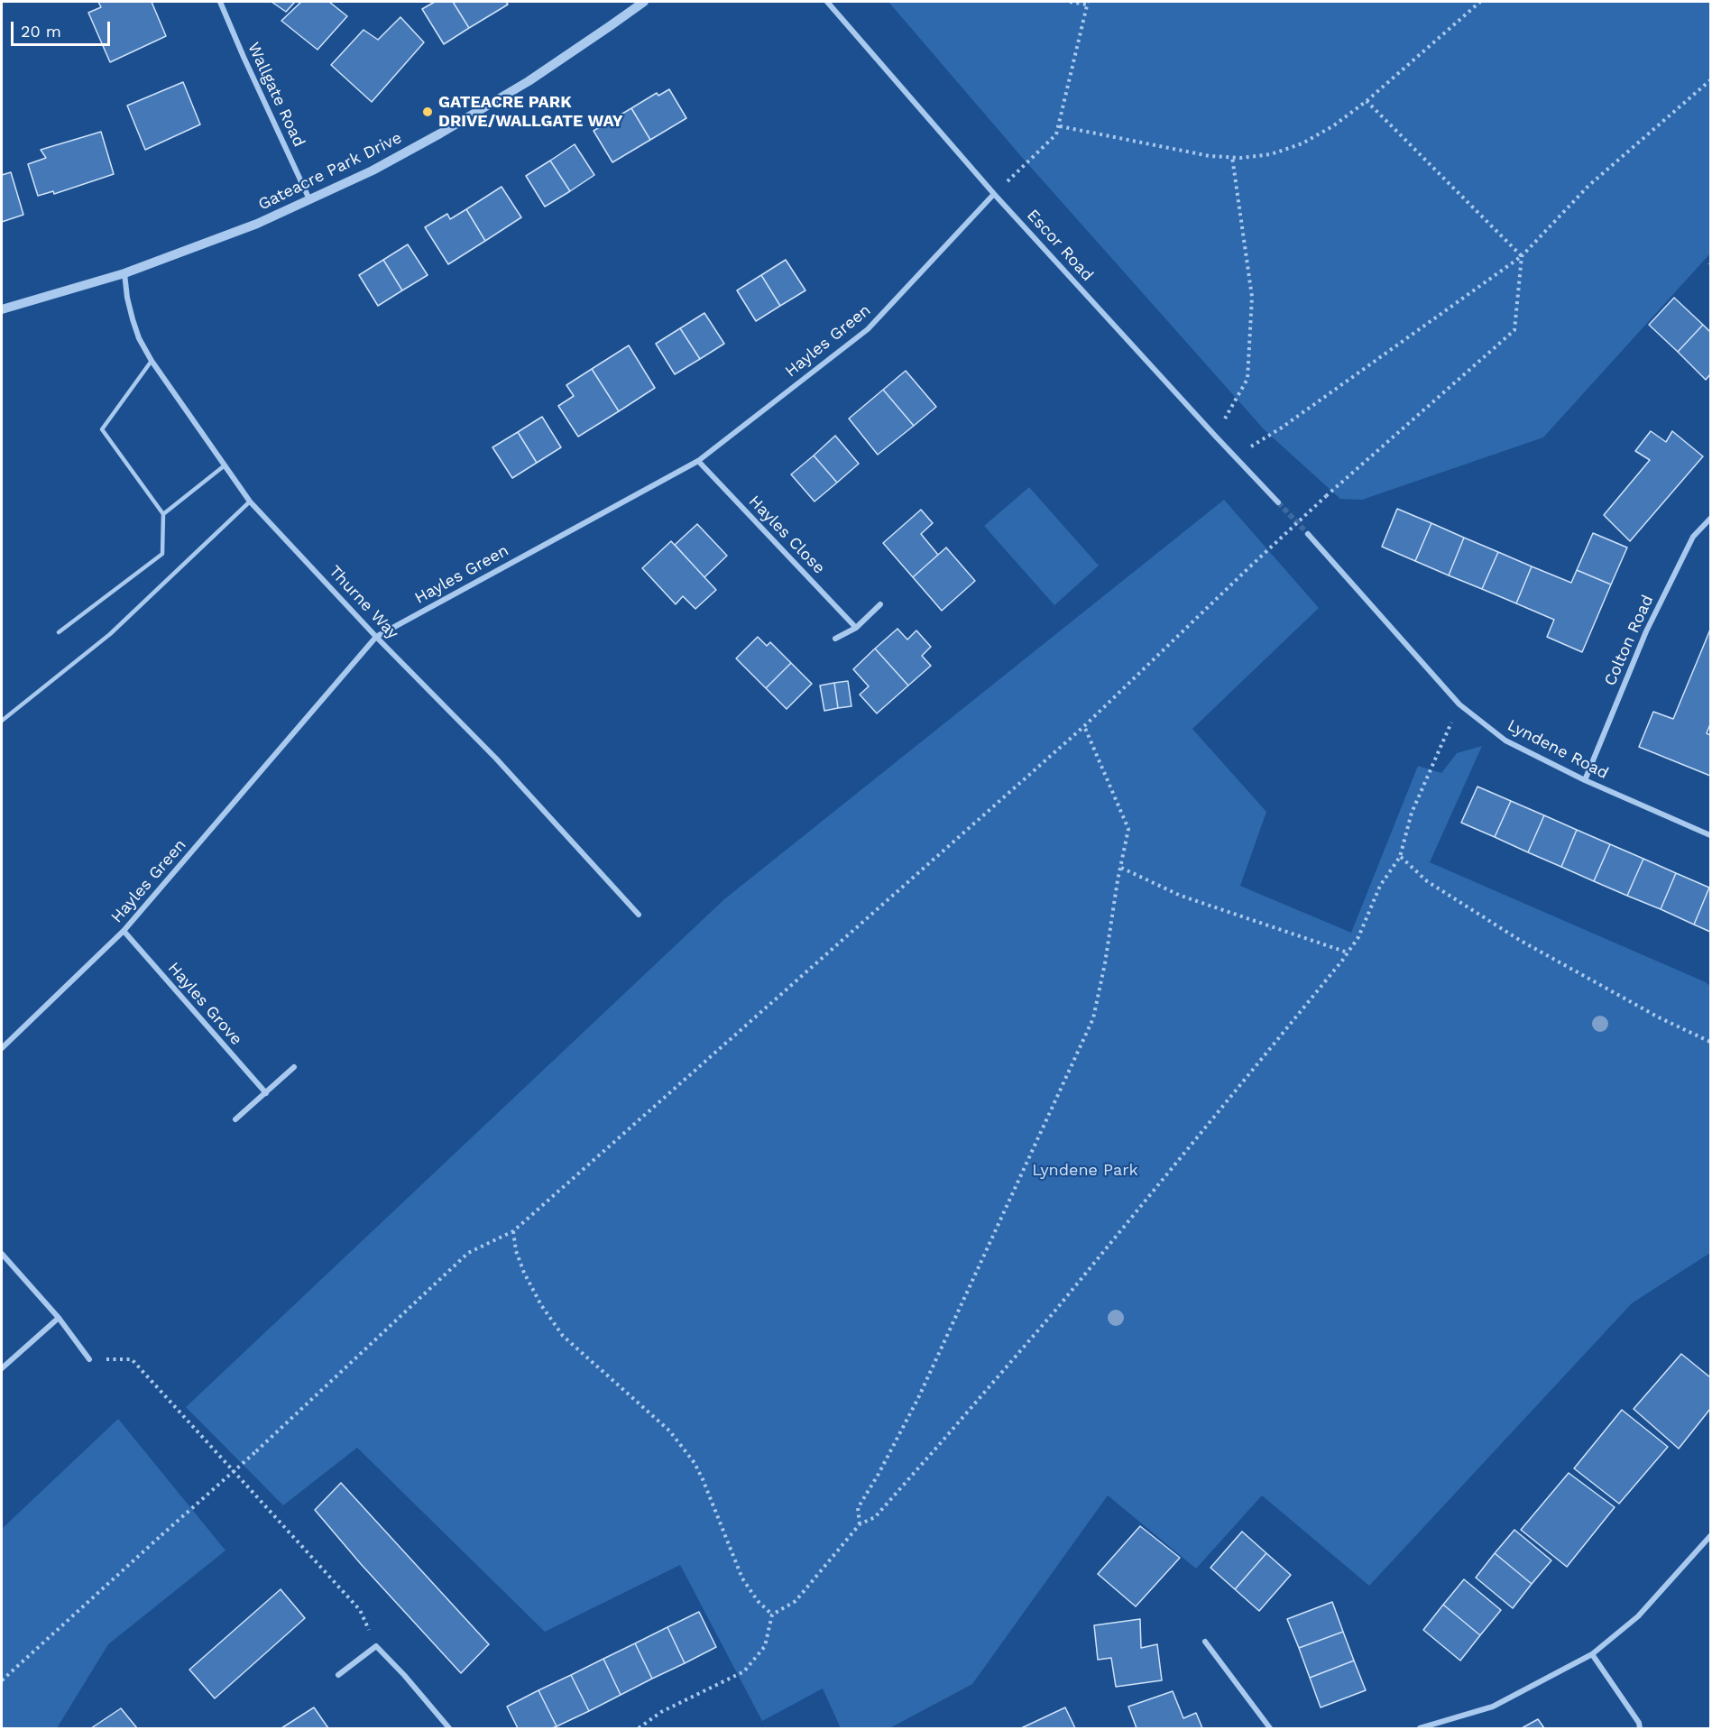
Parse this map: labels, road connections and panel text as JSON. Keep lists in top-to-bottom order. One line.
{"streets":{"street":["Wallgate Road","Gateacre Park Drive","Escor Road","Hayles Green","Hayles Close","Thurne Way","Colton Road","Lyndene Road","Hayles Grove"]},"crossings":[["Wallgate Road","Gateacre Park Drive"],["Gateacre Park Drive","Thurne Way"],["Escor Road","Hayles Green"],["Hayles Green","Hayles Close"],["Hayles Green","Thurne Way"],["Hayles Green","Hayles Grove"],["Colton Road","Lyndene Road"]],"parks":["Lyndene Park"],"places":["GATEACRE PARK DRIVE/WALLGATE WAY"],"scale_bar":"20 m"}
